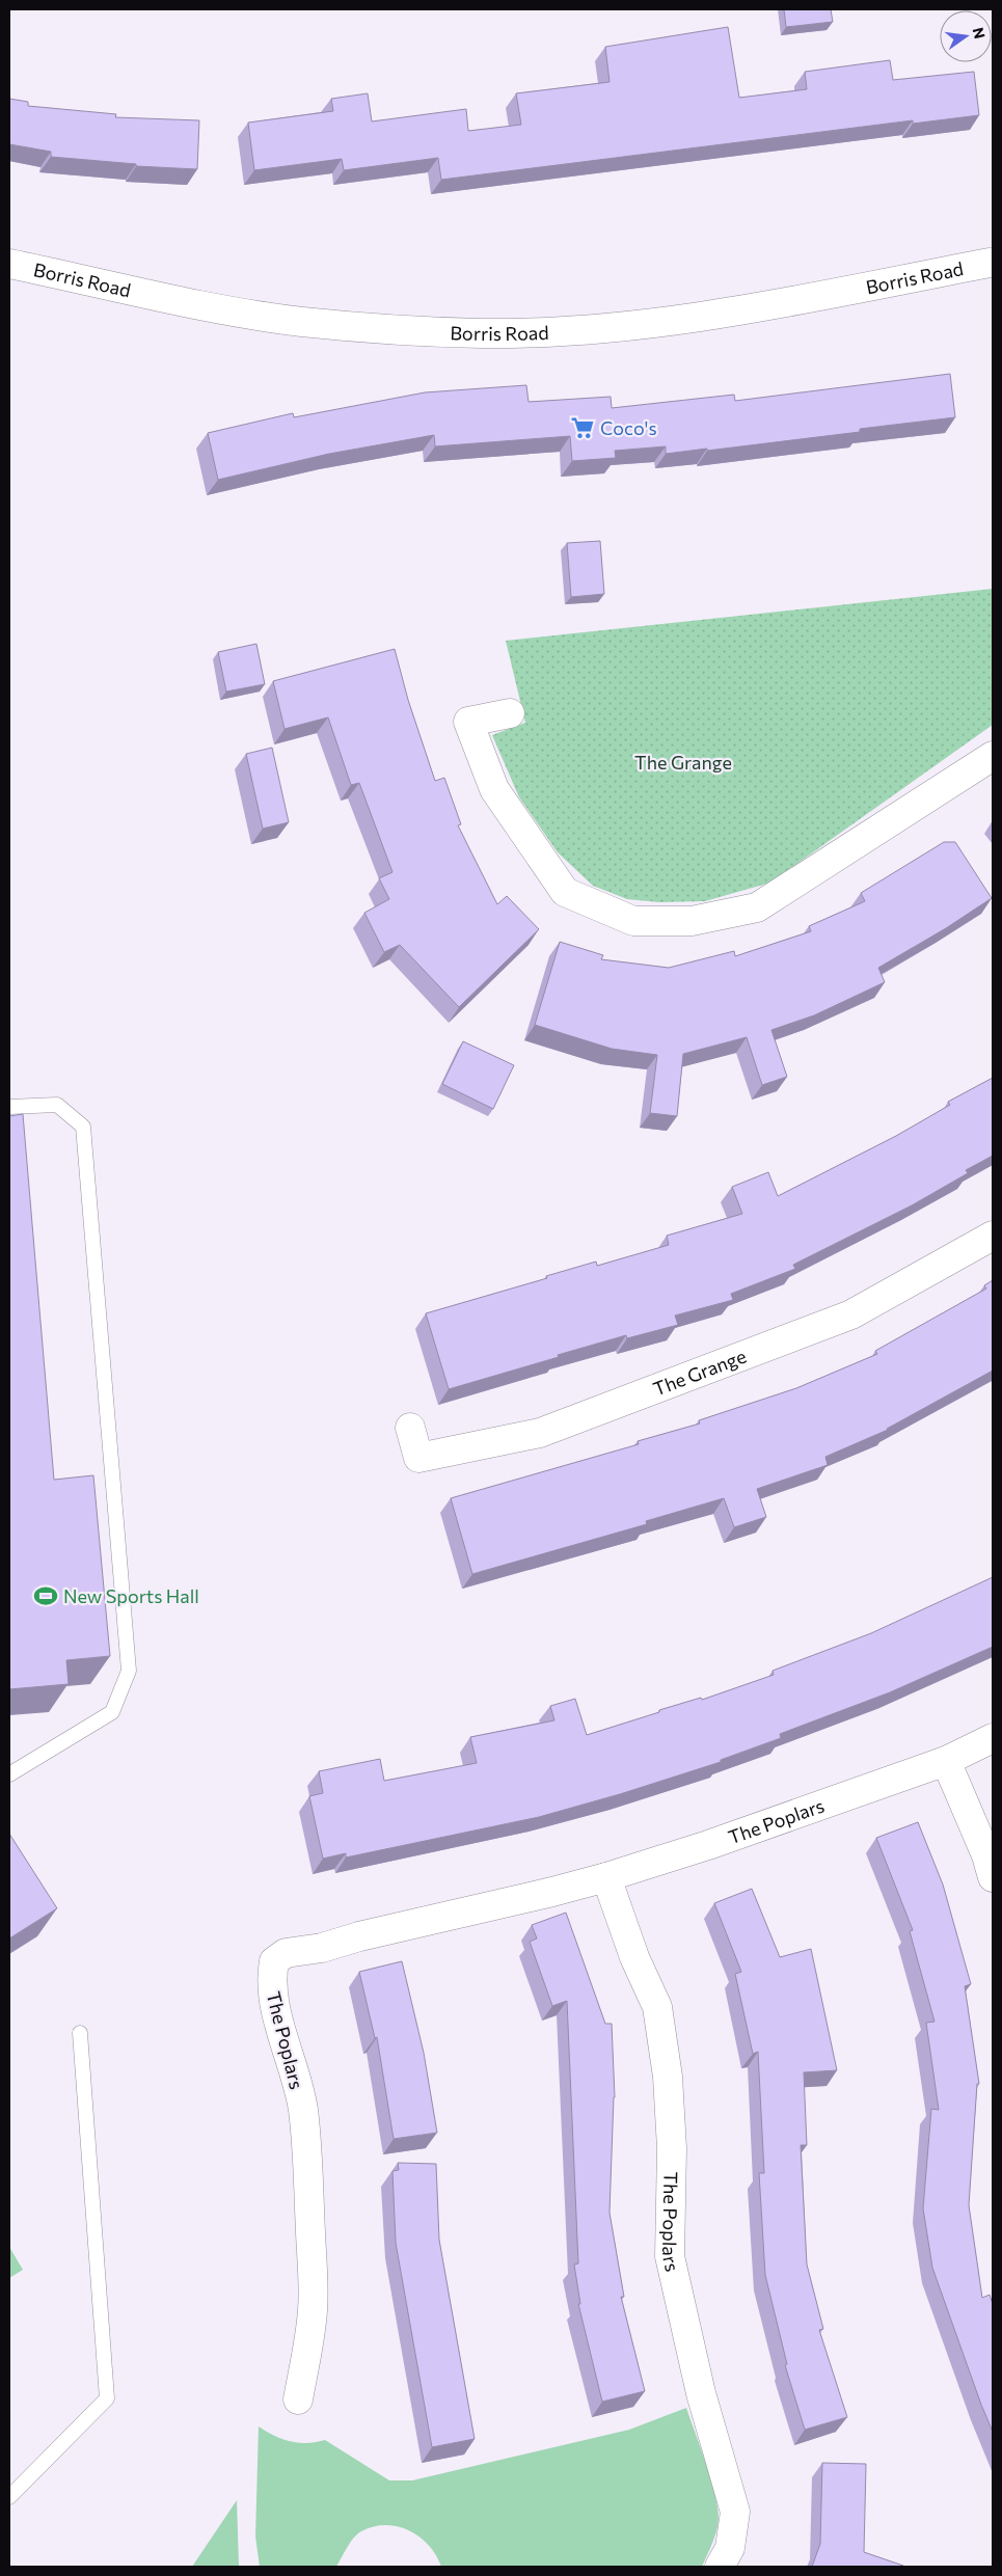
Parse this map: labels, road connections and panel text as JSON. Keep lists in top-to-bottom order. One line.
{"streets":{"street":["Borris Road","The Grange","The Poplars"]},"parks":["The Grange"],"places":{"supermarket":["Coco's"],"sports":["New Sports Hall"]},"north":"right"}
